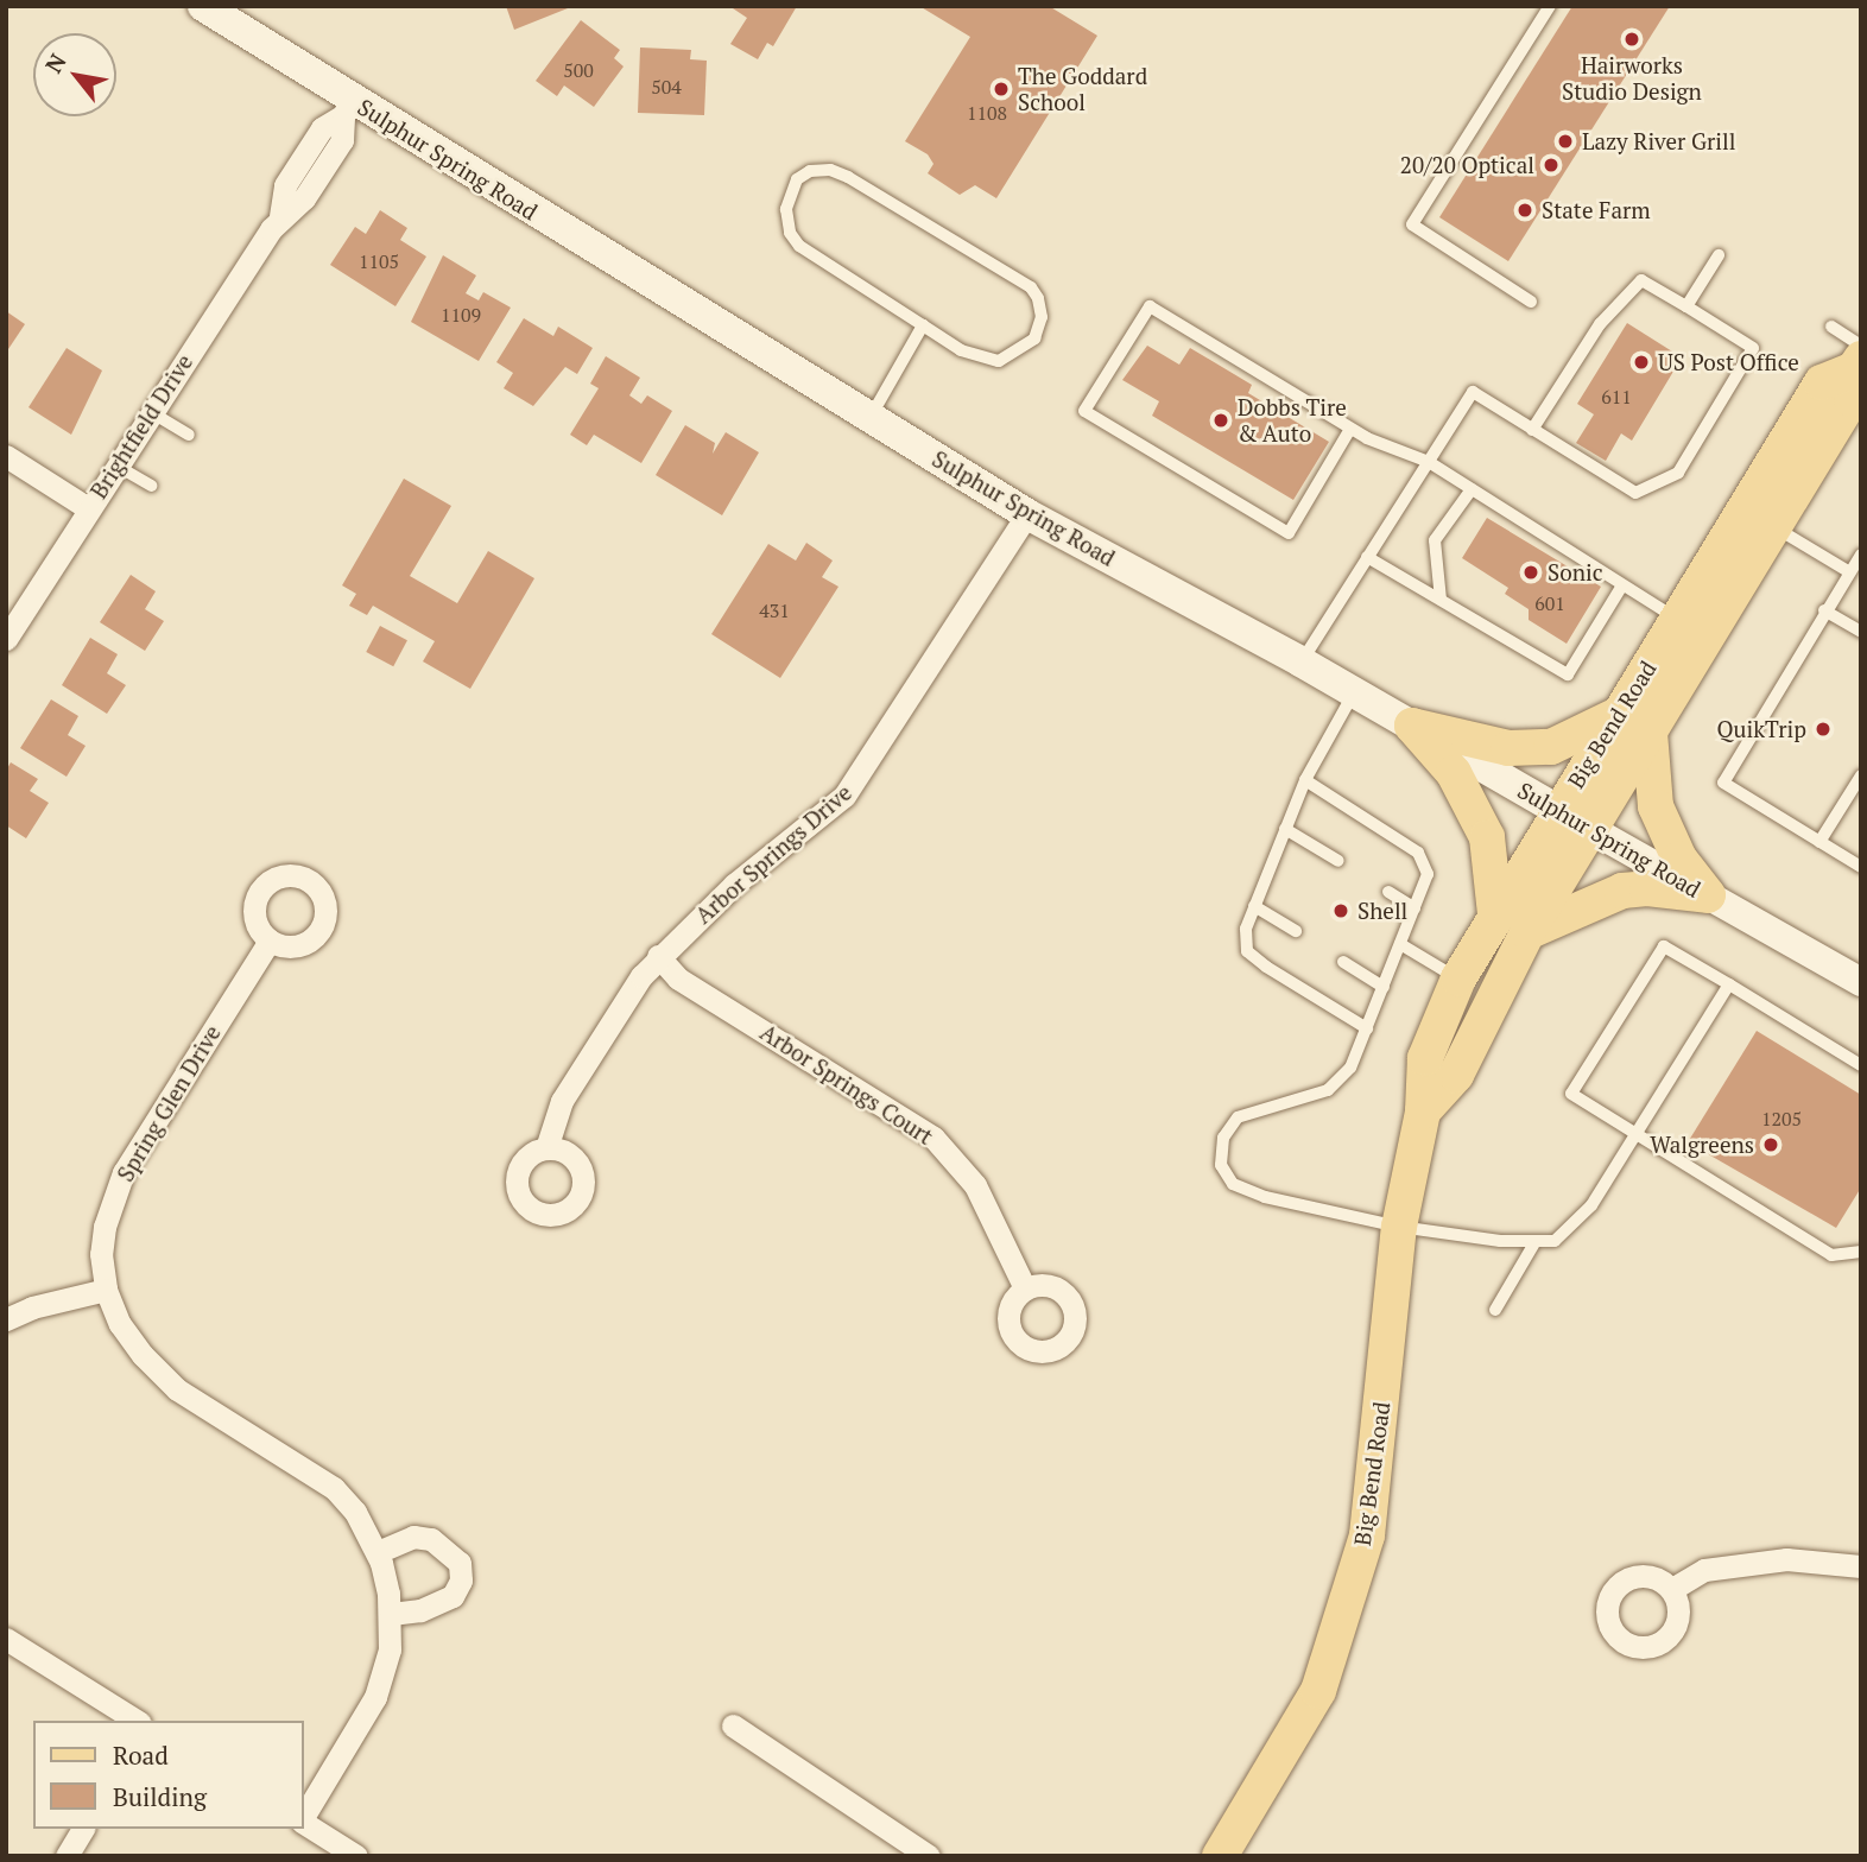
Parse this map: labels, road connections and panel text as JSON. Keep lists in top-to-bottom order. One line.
{"streets":{"main road":["Sulphur Spring Road","Big Bend Road"],"street":["Brightfield Drive","Arbor Springs Drive","Arbor Springs Court","Spring Glen Drive"]},"crossings":[["Sulphur Spring Road","Brightfield Drive"],["Sulphur Spring Road","Big Bend Road"],["Sulphur Spring Road","Arbor Springs Drive"],["Arbor Springs Drive","Arbor Springs Court"]],"places":["Hairworks Studio Design","The Goddard School","Lazy River Grill","20/20 Optical","State Farm","US Post Office","Dobbs Tire & Auto","Sonic","QuikTrip","Shell","Walgreens"],"house_numbers":["500","504","1108","1105","1109","611","601","431","1205"],"legend":["Road","Building"],"north":"top left"}
